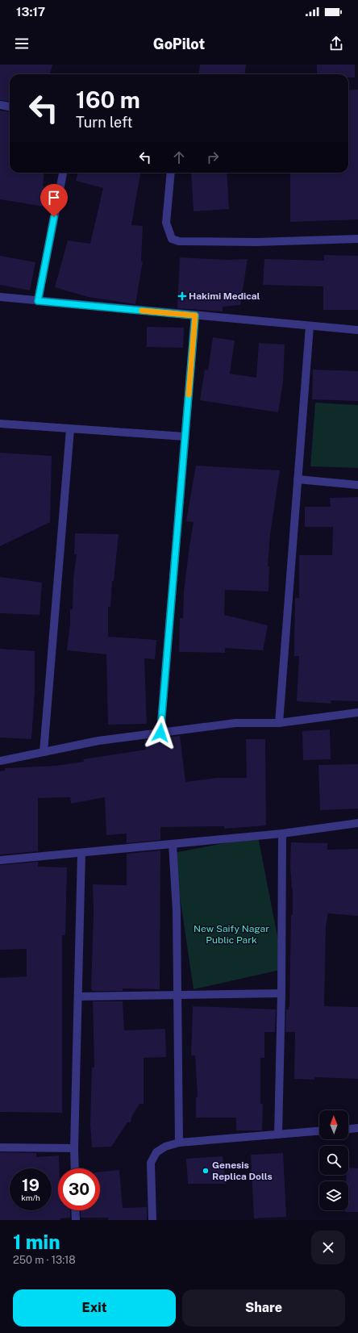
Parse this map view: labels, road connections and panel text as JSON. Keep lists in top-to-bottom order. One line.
{"parks":["New Saify Nagar Public Park"],"places":{"health":["Hakimi Medical"],"other":["Genesis Replica Dolls"]},"north":"top","page":{"status":"13:17","header":"GoPilot","turn":["160 m","Turn left"],"speed":"19 km/h","limit":"30","heading":["1 min","250 m · 13:18"],"buttons":["Exit","Share"]}}
